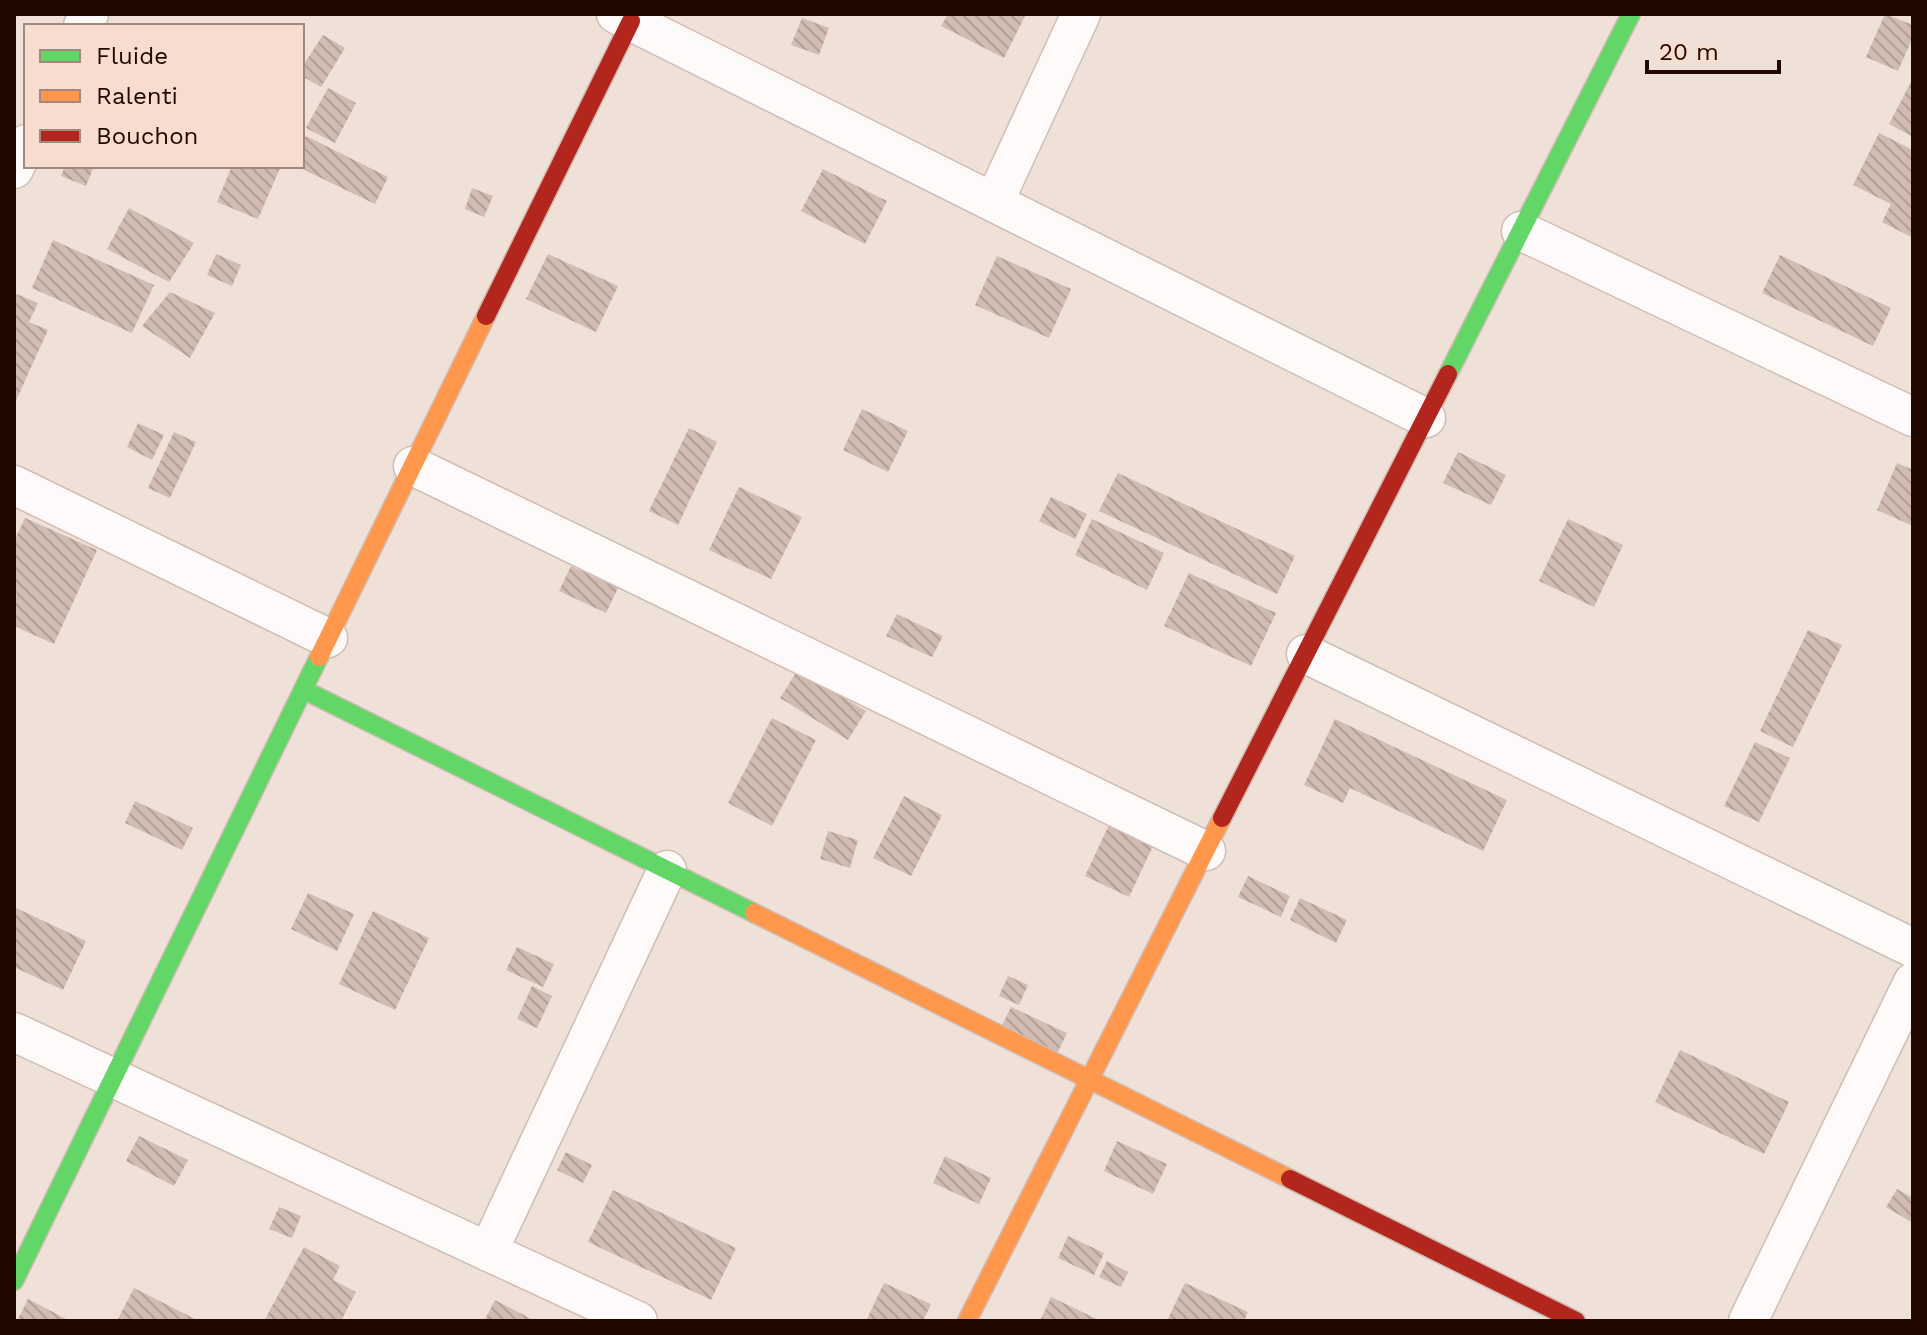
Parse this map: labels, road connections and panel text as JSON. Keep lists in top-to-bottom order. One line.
{"legend":["Fluide","Ralenti","Bouchon"],"scale_bar":"20 m"}
